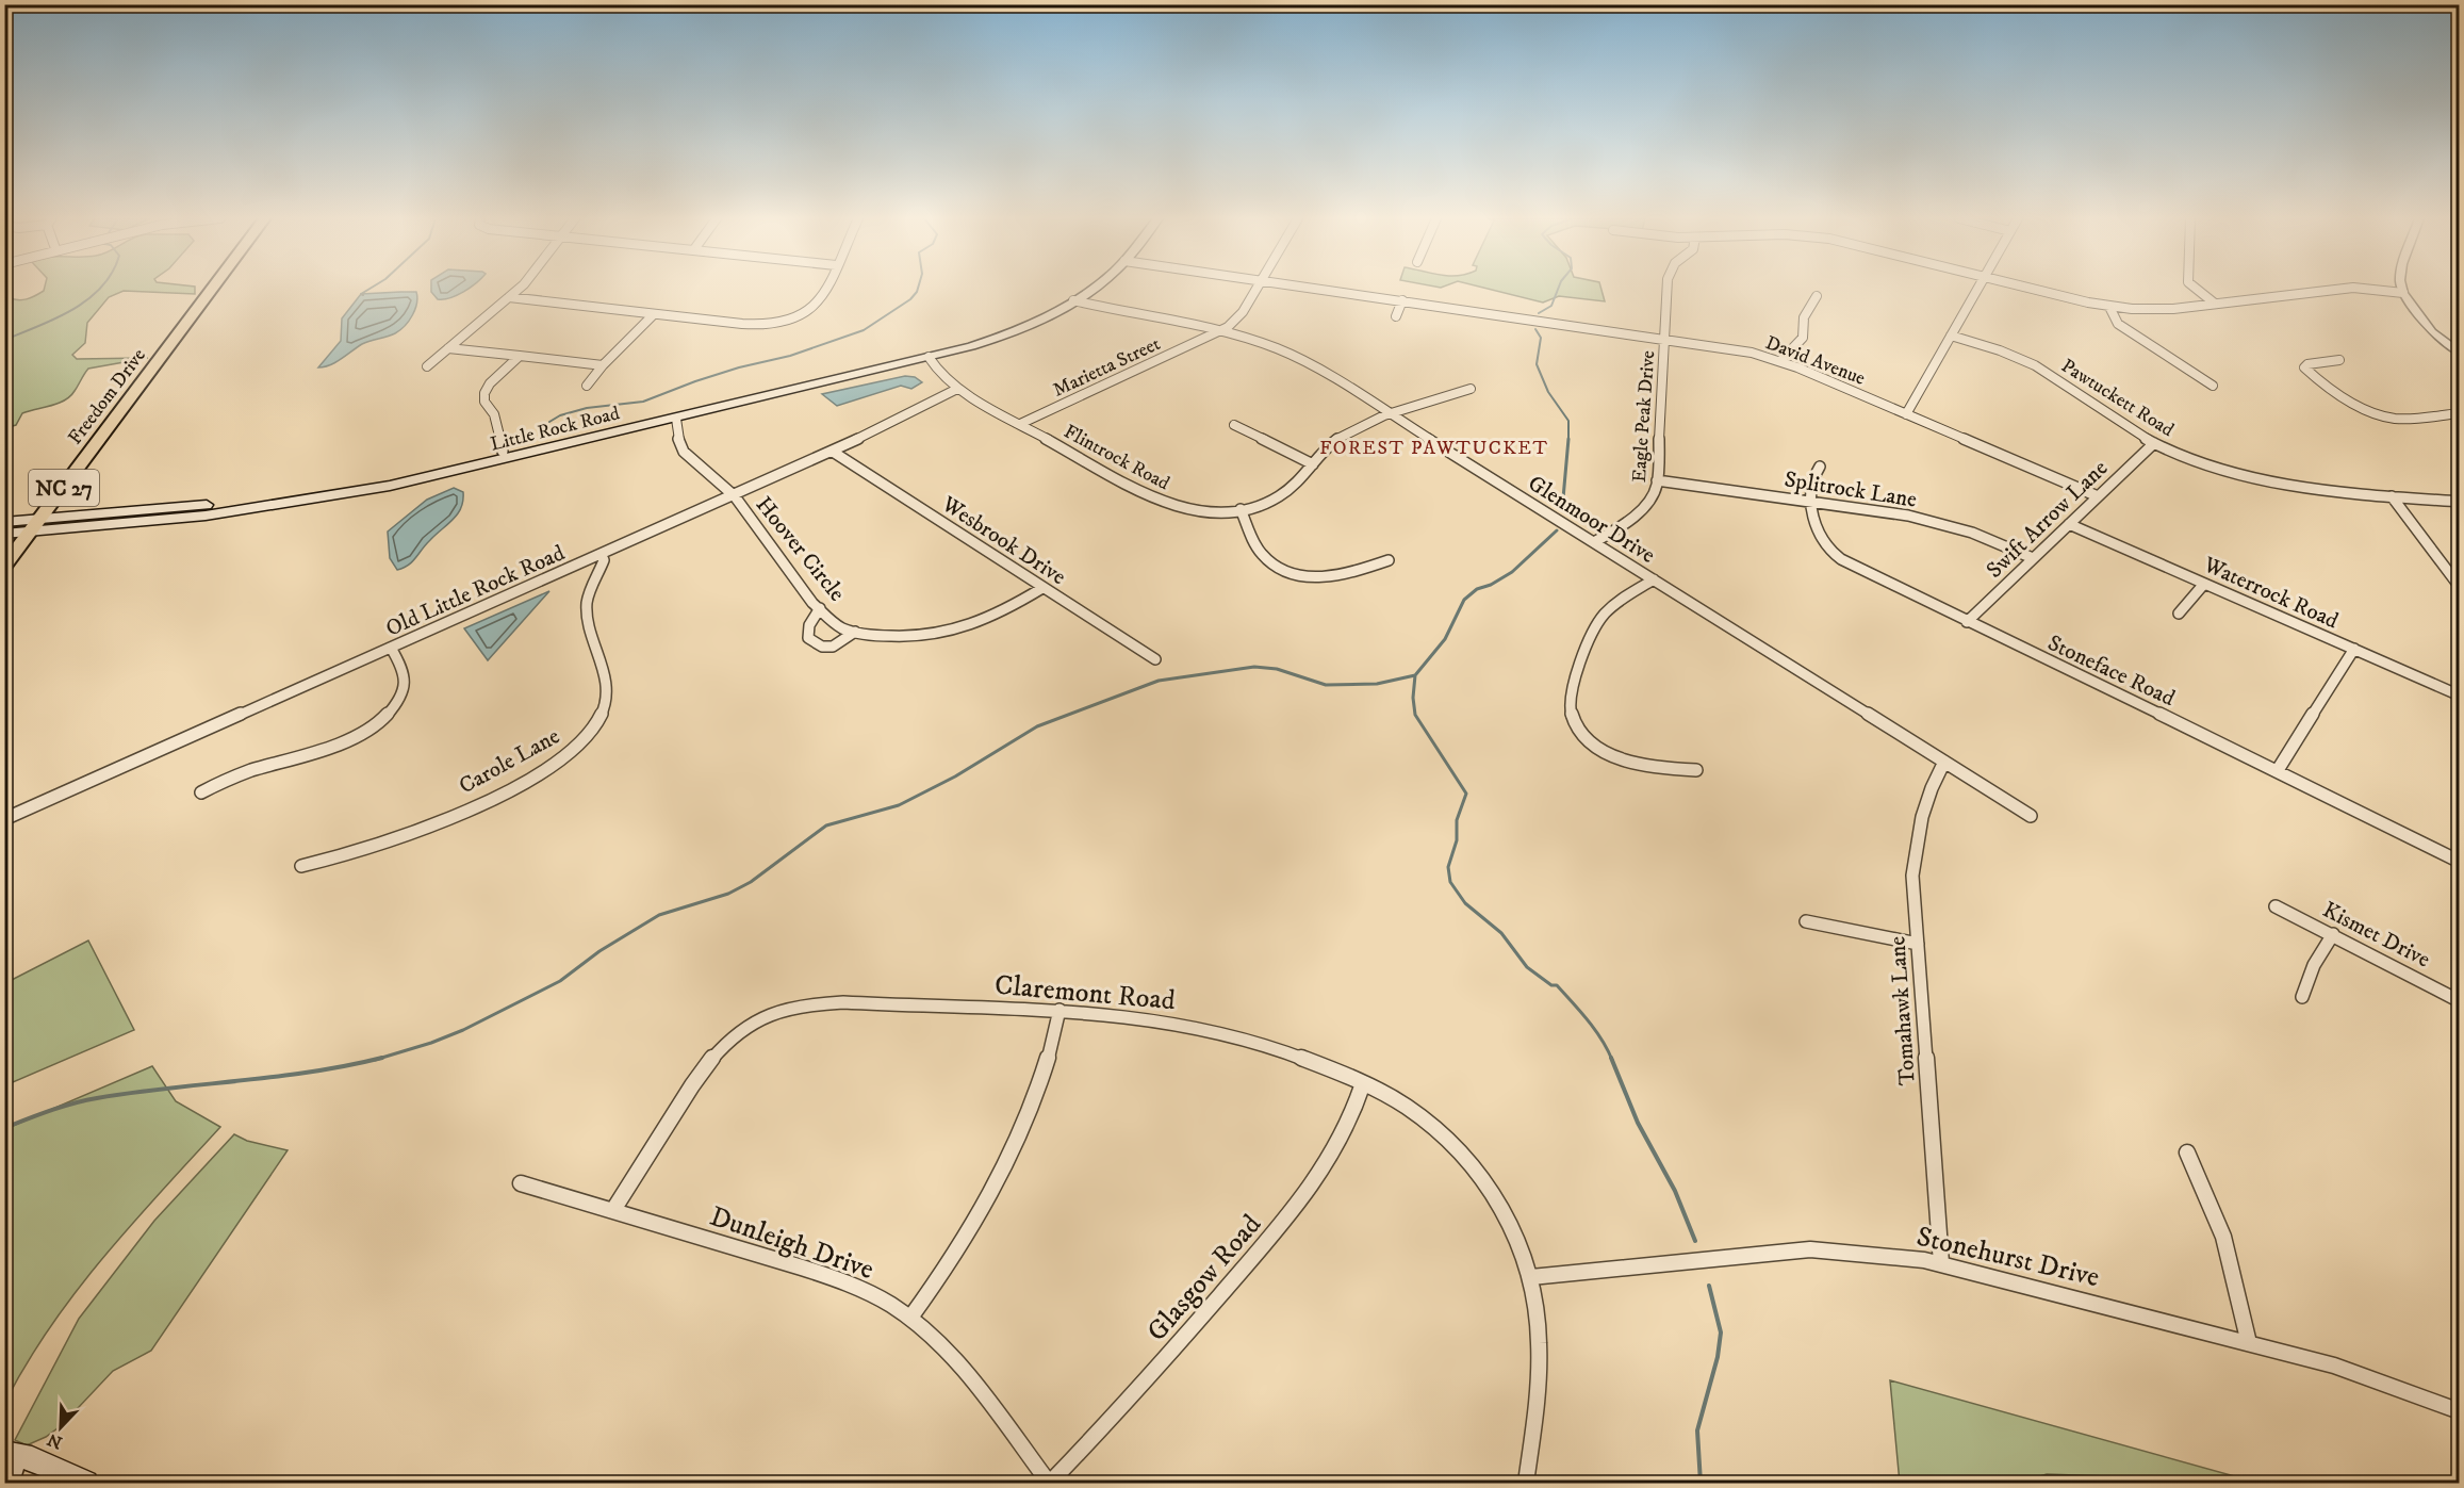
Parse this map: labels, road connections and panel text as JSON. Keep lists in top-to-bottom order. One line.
{"streets":{"main road":["Freedom Drive","Little Rock Road","NC 27"],"street":["David Avenue","Marietta Street","Pawtuckett Road","Eagle Peak Drive","Flintrock Road","Splitrock Lane","Glenmoor Drive","Swift Arrow Lane","Wesbrook Drive","Hoover Circle","Old Little Rock Road","Waterrock Road","Stoneface Road","Carole Lane","Kismet Drive","Claremont Road","Tomahawk Lane","Dunleigh Drive","Stonehurst Drive","Glasgow Road"]},"crossings":[["David Avenue","Eagle Peak Drive"],["David Avenue","Swift Arrow Lane"],["Marietta Street","Flintrock Road"],["Marietta Street","Glenmoor Drive"],["Freedom Drive","Little Rock Road"],["Pawtuckett Road","Swift Arrow Lane"],["Eagle Peak Drive","Splitrock Lane"],["Eagle Peak Drive","Glenmoor Drive"],["Little Rock Road","Flintrock Road"],["Little Rock Road","Glenmoor Drive"],["Little Rock Road","Hoover Circle"],["Flintrock Road","Glenmoor Drive"],["Flintrock Road","Old Little Rock Road"],["Splitrock Lane","Swift Arrow Lane"],["Splitrock Lane","Stoneface Road"],["Glenmoor Drive","Tomahawk Lane"],["Swift Arrow Lane","Waterrock Road"],["Swift Arrow Lane","Stoneface Road"],["Wesbrook Drive","Hoover Circle"],["Wesbrook Drive","Old Little Rock Road"],["Hoover Circle","Old Little Rock Road"],["Old Little Rock Road","Carole Lane"],["Claremont Road","Dunleigh Drive"],["Claremont Road","Stonehurst Drive"],["Claremont Road","Glasgow Road"],["Tomahawk Lane","Stonehurst Drive"],["Dunleigh Drive","Glasgow Road"]],"districts":["FOREST PAWTUCKET"],"north":"bottom left"}
